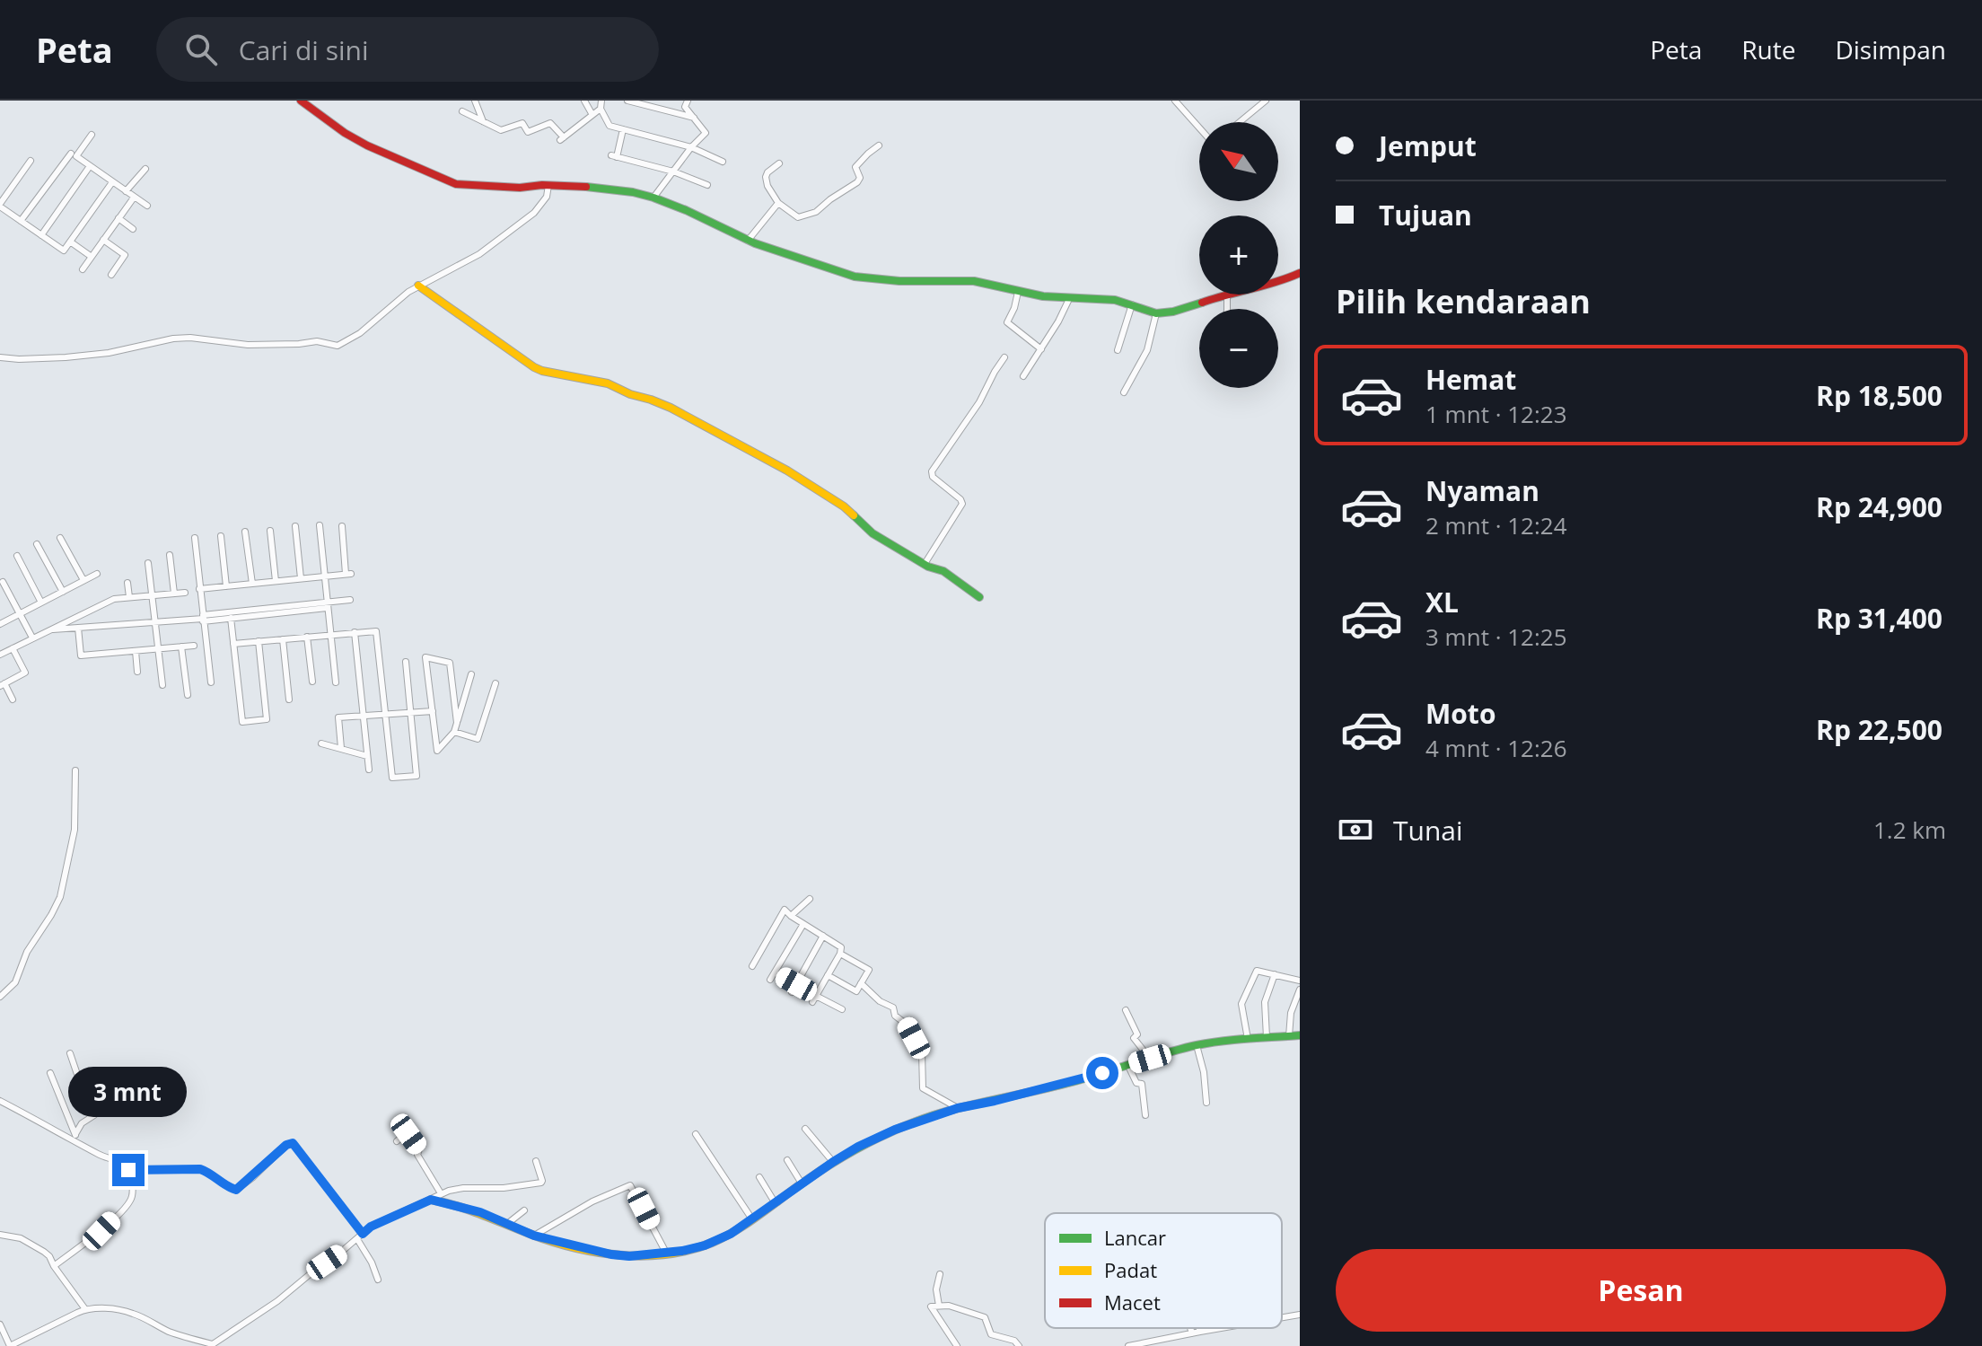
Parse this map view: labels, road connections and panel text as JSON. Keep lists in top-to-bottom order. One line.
{"legend":["Lancar","Padat","Macet"],"north":"top left","page":{"header":"Peta","search":"Cari di sini","nav":["Peta","Rute","Disimpan"],"banner":["Jemput","Tujuan"],"map_buttons":["+","−"],"heading":"Pilih kendaraan","list":[{"name":"Hemat","note":"1 mnt · 12:23","value":"Rp 18,500"},{"name":"Nyaman","note":"2 mnt · 12:24","value":"Rp 24,900"},{"name":"XL","note":"3 mnt · 12:25","value":"Rp 31,400"},{"name":"Moto","note":"4 mnt · 12:26","value":"Rp 22,500"}],"pay":["Tunai","1.2 km"],"bubble":"3 mnt","buttons":"Pesan"}}
